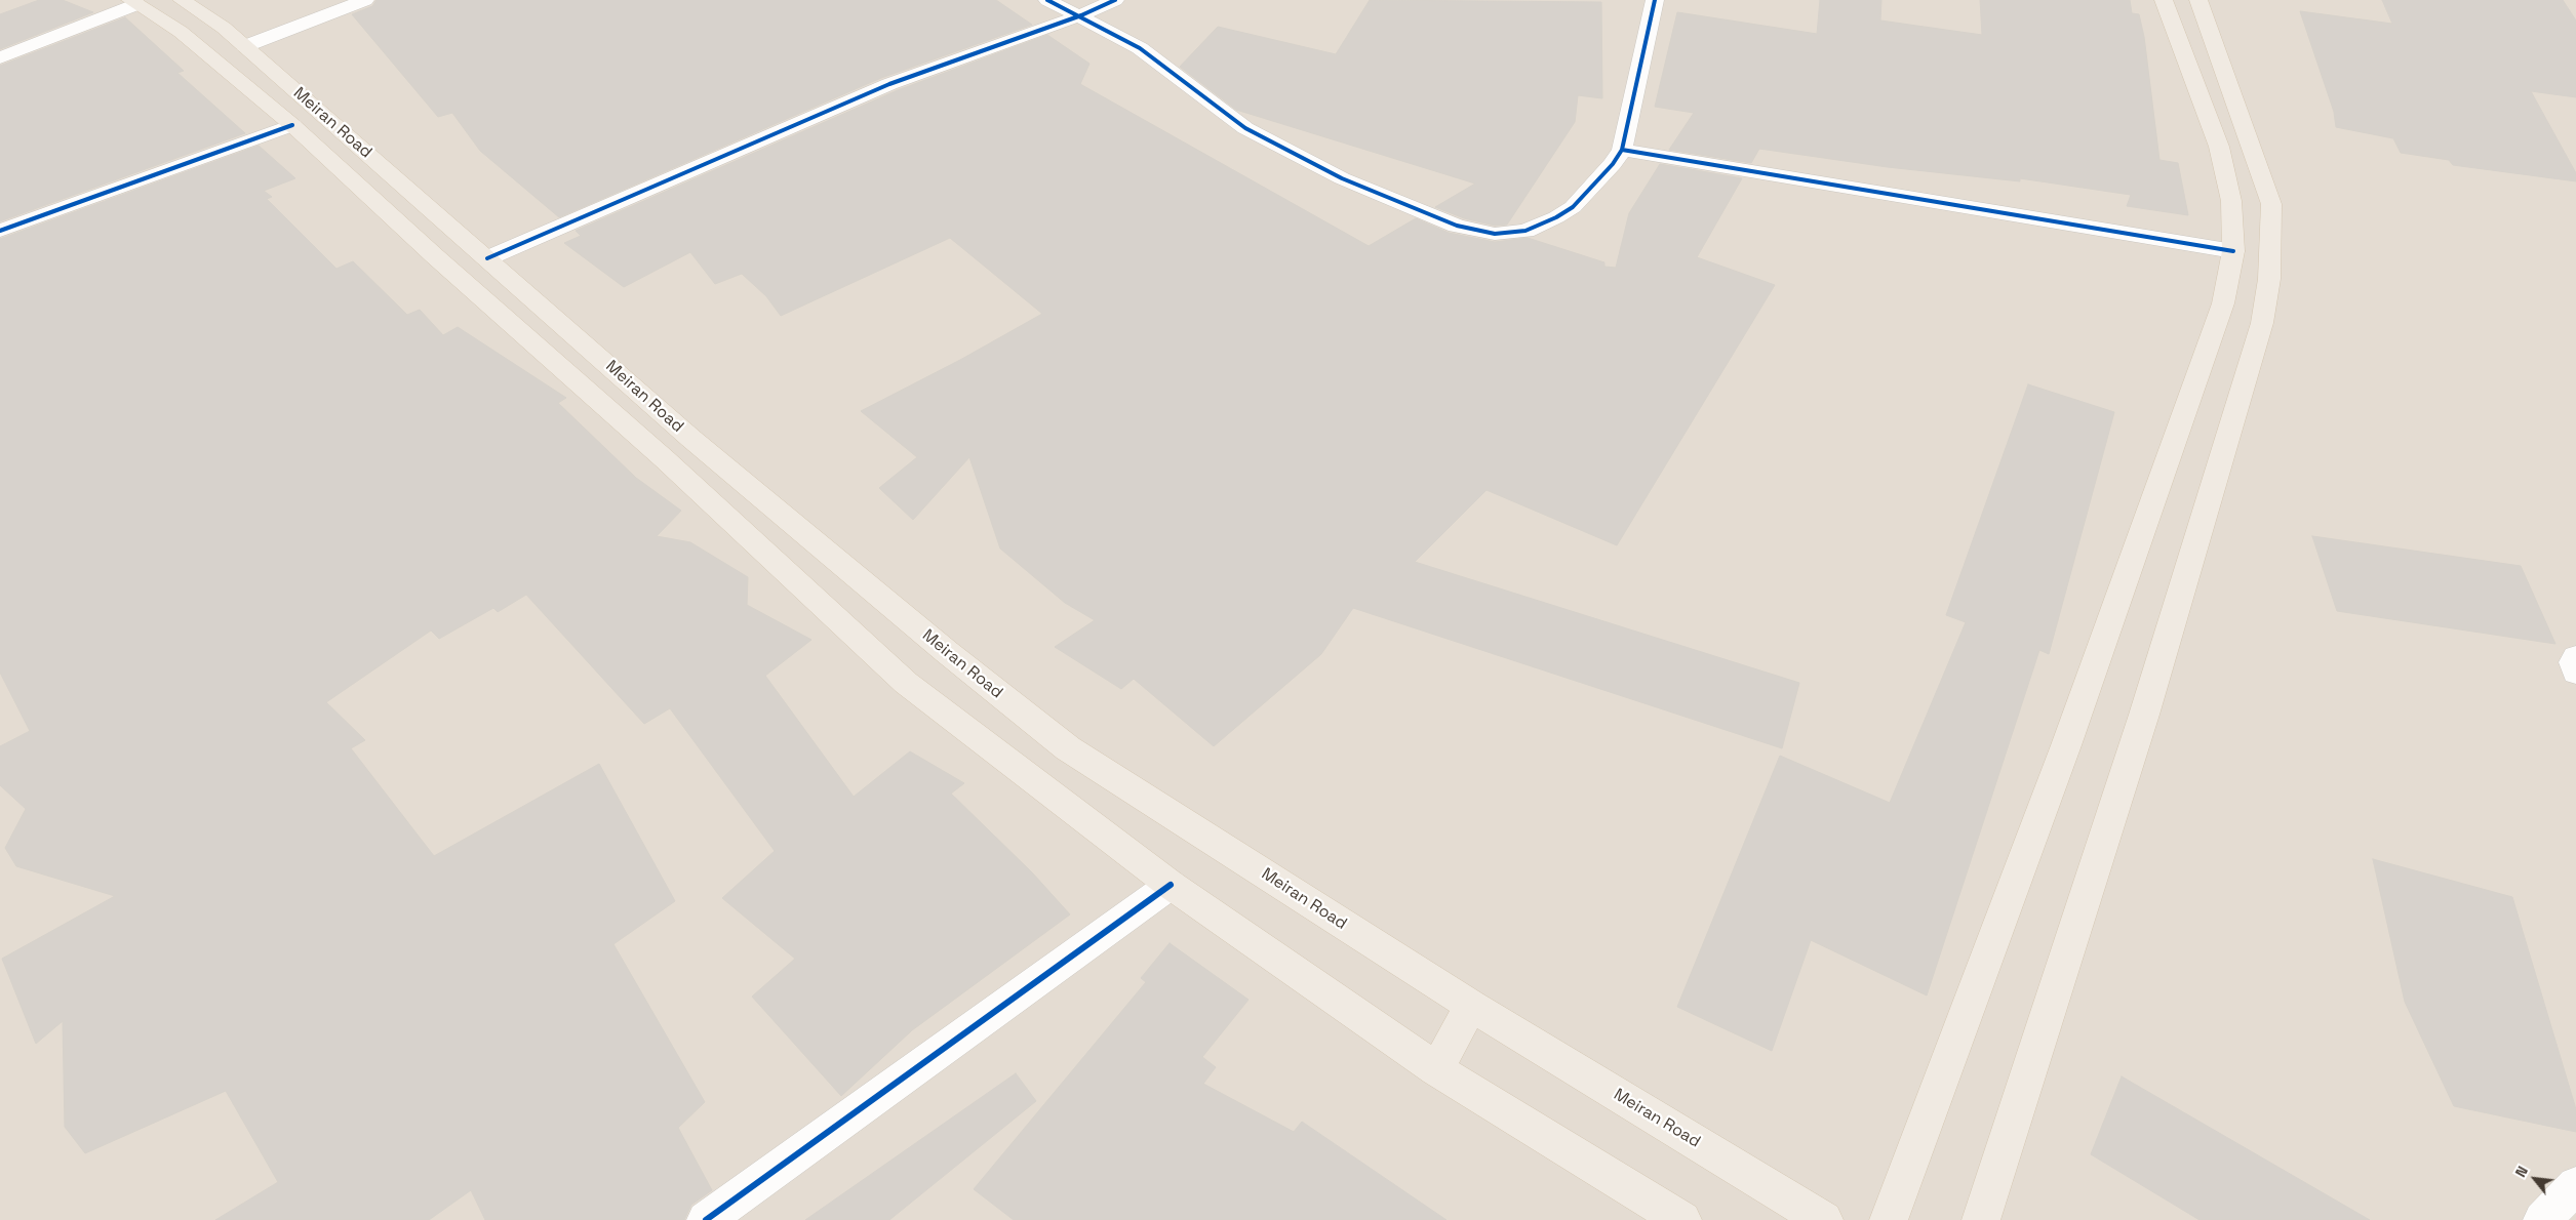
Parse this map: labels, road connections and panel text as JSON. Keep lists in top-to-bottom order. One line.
{"streets":{"main road":["Meiran Road"]},"north":"top left"}
